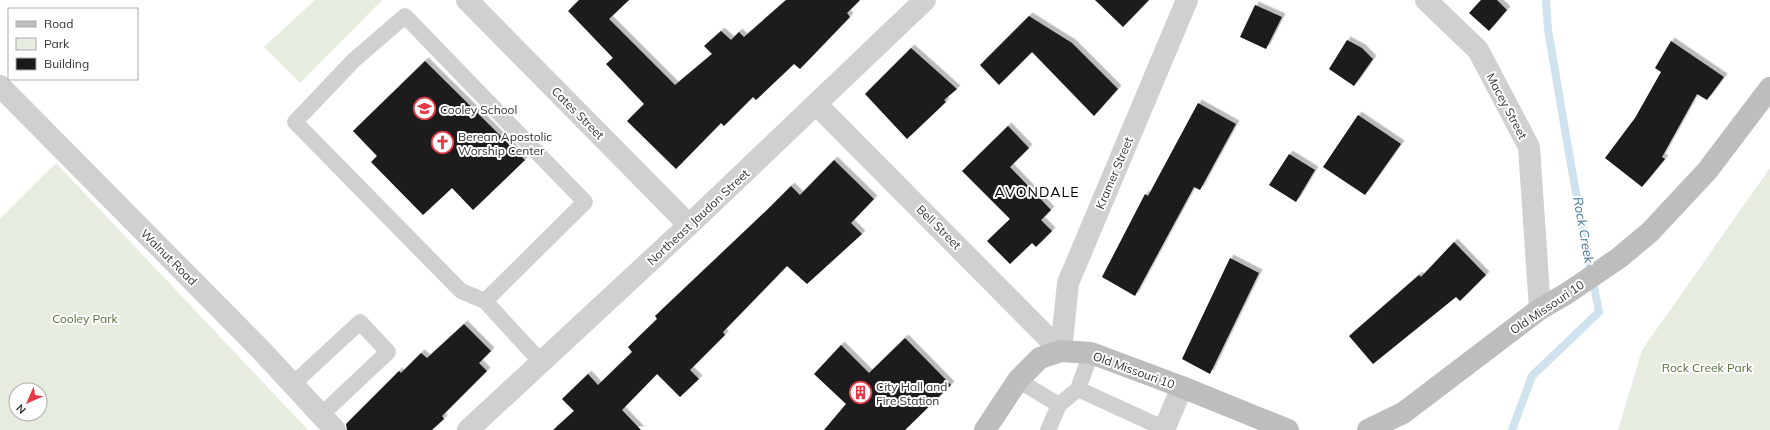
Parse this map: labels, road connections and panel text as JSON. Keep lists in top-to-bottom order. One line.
{"streets":{"street":["Macey Street","Cates Street","Kramer Street","Northeast Jaudon Street","Bell Street","Walnut Road","Old Missouri 10"]},"crossings":[["Macey Street","Old Missouri 10"],["Cates Street","Northeast Jaudon Street"],["Kramer Street","Bell Street"],["Kramer Street","Old Missouri 10"],["Northeast Jaudon Street","Bell Street"],["Bell Street","Old Missouri 10"]],"districts":["AVONDALE"],"water":["Rock Creek"],"parks":["Cooley Park","Rock Creek Park"],"places":{"school or university":["Cooley School"],"church":["Berean Apostolic Worship Center"],"building":["City Hall and Fire Station"]},"legend":["Road","Park","Building"],"north":"bottom left"}
